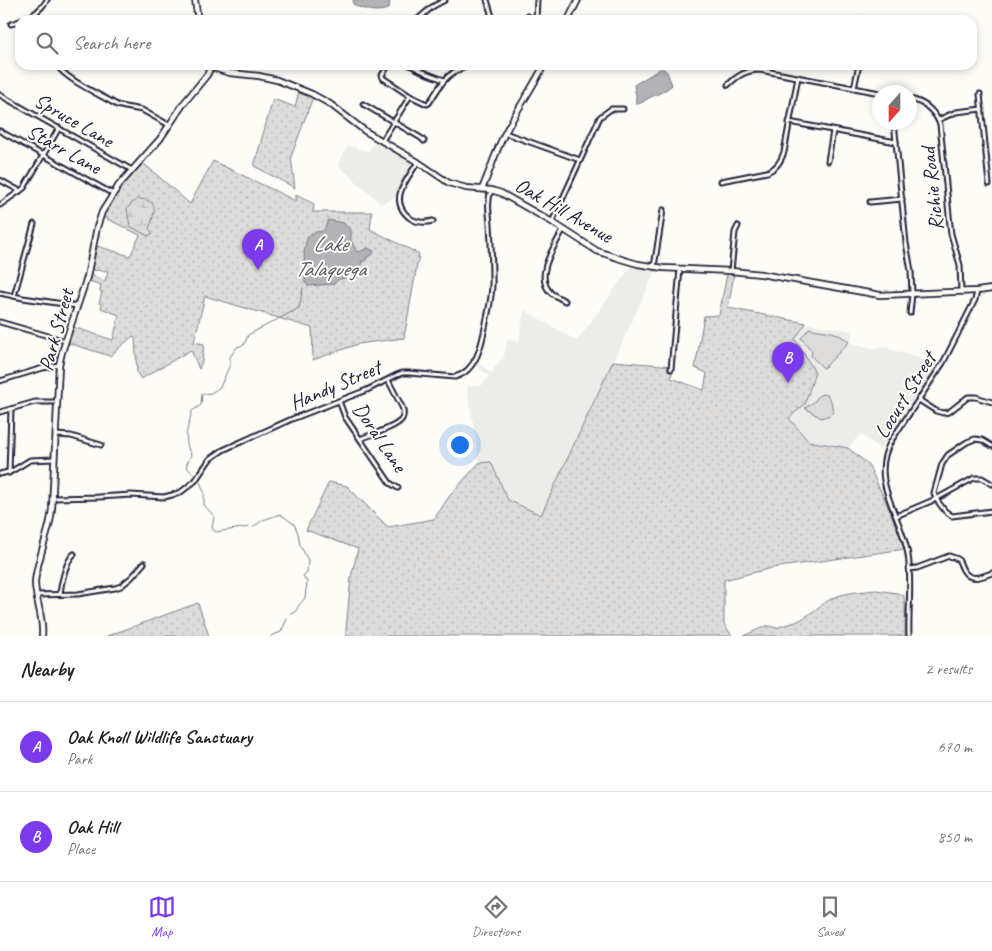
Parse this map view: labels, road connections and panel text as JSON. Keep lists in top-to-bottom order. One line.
{"streets":{"main road":["Oak Hill Avenue","Park Street"],"street":["Spruce Lane","Starr Lane","Richie Road","Handy Street","Locust Street","Doral Lane"]},"crossings":[["Spruce Lane","Park Street"],["Starr Lane","Park Street"],["Richie Road","Oak Hill Avenue"],["Oak Hill Avenue","Handy Street"],["Oak Hill Avenue","Locust Street"],["Park Street","Handy Street"],["Handy Street","Doral Lane"]],"water":["Lake Talaquega"],"north":"bottom","page":{"search":"Search here","pins":["A","B"],"heading":["Nearby","2 results"],"list":[{"mark":"A","name":"Oak Knoll Wildlife Sanctuary","note":"Park","value":"670 m"},{"mark":"B","name":"Oak Hill","note":"Place","value":"850 m"}],"nav":["Map","Directions","Saved"]}}
